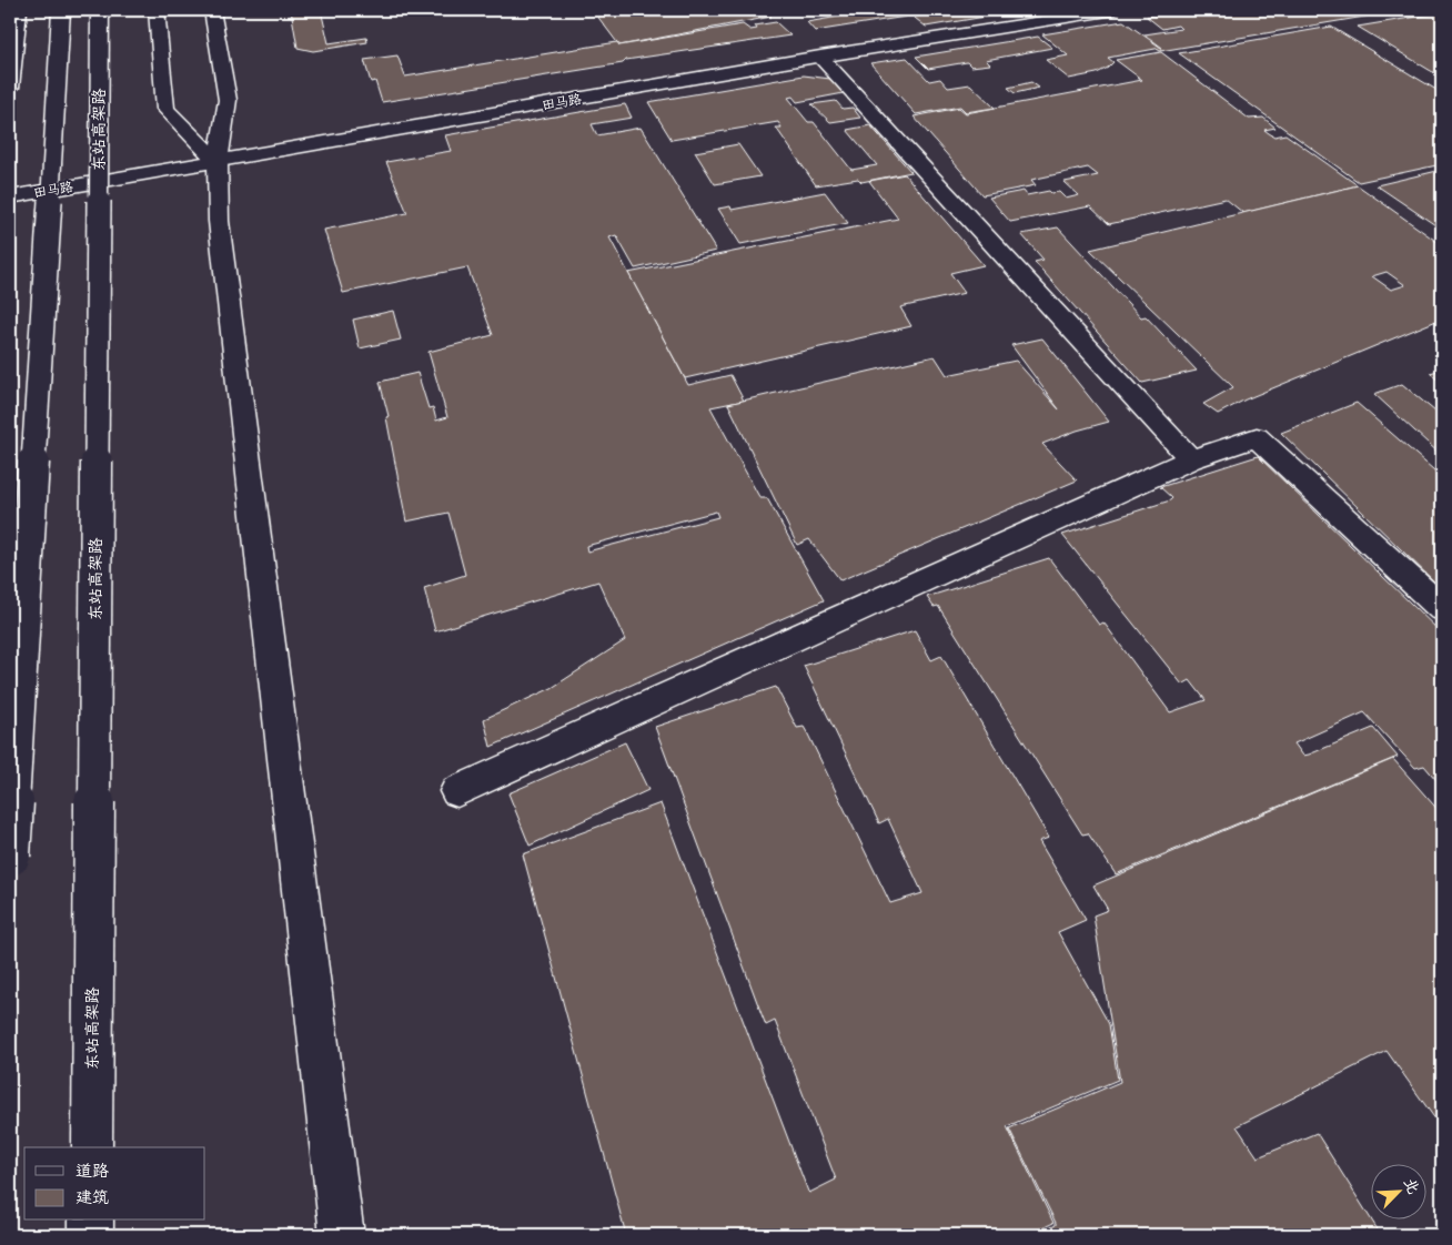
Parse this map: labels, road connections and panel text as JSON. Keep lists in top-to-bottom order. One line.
{"streets":{"main road":["田马路","东站高架路"]},"legend":["道路","建筑"],"north":"top right"}
